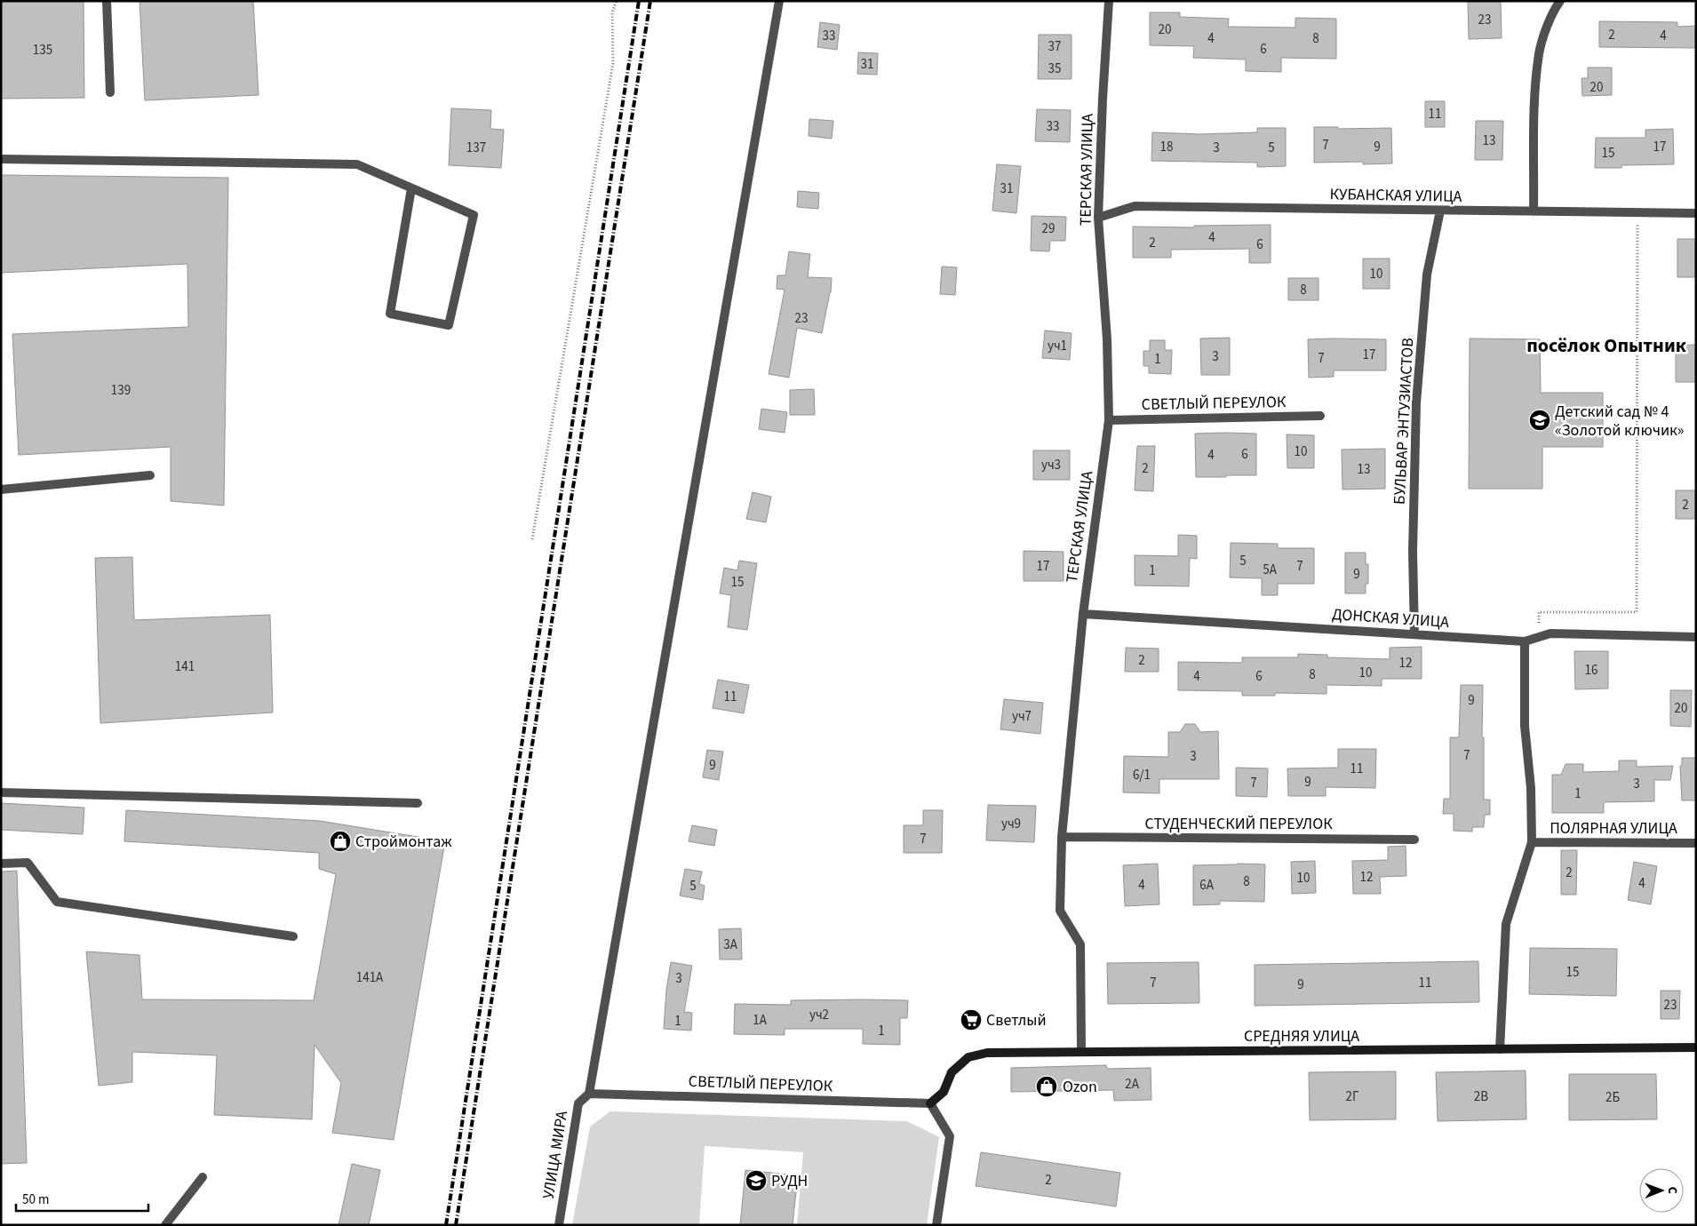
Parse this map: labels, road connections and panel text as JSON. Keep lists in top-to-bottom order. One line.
{"streets":{"street":["ТЕРСКАЯ УЛИЦА","КУБАНСКАЯ УЛИЦА","СВЕТЛЫЙ ПЕРЕУЛОК","БУЛЬВАР ЭНТУЗИАСТОВ","ДОНСКАЯ УЛИЦА","СТУДЕНЧЕСКИЙ ПЕРЕУЛОК","ПОЛЯРНАЯ УЛИЦА","СРЕДНЯЯ УЛИЦА","УЛИЦА МИРА"]},"crossings":[["ТЕРСКАЯ УЛИЦА","КУБАНСКАЯ УЛИЦА"],["ТЕРСКАЯ УЛИЦА","СВЕТЛЫЙ ПЕРЕУЛОК"],["ТЕРСКАЯ УЛИЦА","ДОНСКАЯ УЛИЦА"],["ТЕРСКАЯ УЛИЦА","СТУДЕНЧЕСКИЙ ПЕРЕУЛОК"],["ТЕРСКАЯ УЛИЦА","СРЕДНЯЯ УЛИЦА"],["КУБАНСКАЯ УЛИЦА","БУЛЬВАР ЭНТУЗИАСТОВ"],["СВЕТЛЫЙ ПЕРЕУЛОК","СРЕДНЯЯ УЛИЦА"],["СВЕТЛЫЙ ПЕРЕУЛОК","УЛИЦА МИРА"],["БУЛЬВАР ЭНТУЗИАСТОВ","ДОНСКАЯ УЛИЦА"]],"districts":["посёлок Опытник"],"places":{"school or university":["Детский сад № 4 «Золотой ключик»","РУДН"],"shop":["Строймонтаж","Ozon"],"supermarket":["Светлый"]},"house_numbers":["23","20","2","33","4","4","8","37","6","135","31","35","20","11","33","13","7","18","9","17","137","3","5","15","31","29","4","2","6","10","8","23","уч1","17","3","7","1","139","10","6","4","уч3","2","13","2","5","17","7","5А","1","9","15","2","12","141","16","10","8","4","6","11","9","20","уч7","7","3","9","11","6/1","9","7","3","1","уч9","7","2","12","10","8","4","4","6А","5","3А","15","141А","3","7","11","9","23","уч2","1А","1","1","2А","2Г","2В","2Б","2"],"scale_bar":"50 m","north":"right"}
